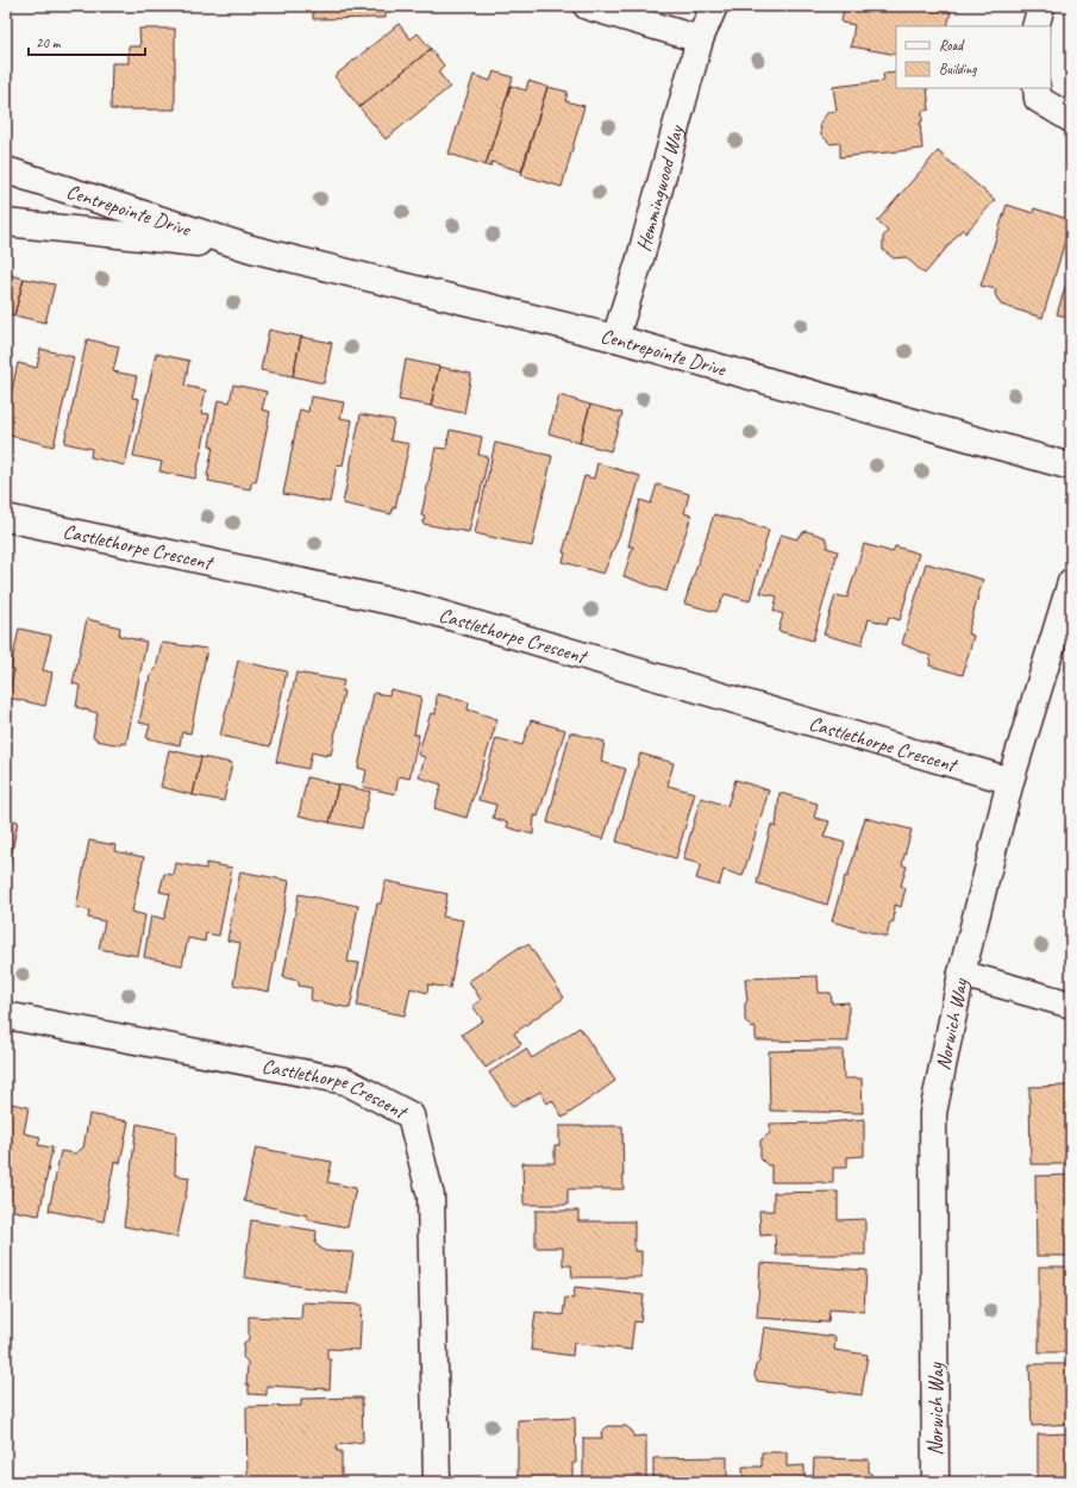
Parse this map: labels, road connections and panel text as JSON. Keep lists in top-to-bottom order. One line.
{"streets":{"street":["Hemmingwood Way","Centrepointe Drive","Castlethorpe Crescent","Norwich Way"]},"crossings":[["Hemmingwood Way","Centrepointe Drive"],["Castlethorpe Crescent","Norwich Way"]],"legend":["Road","Building"],"scale_bar":"20 m"}
